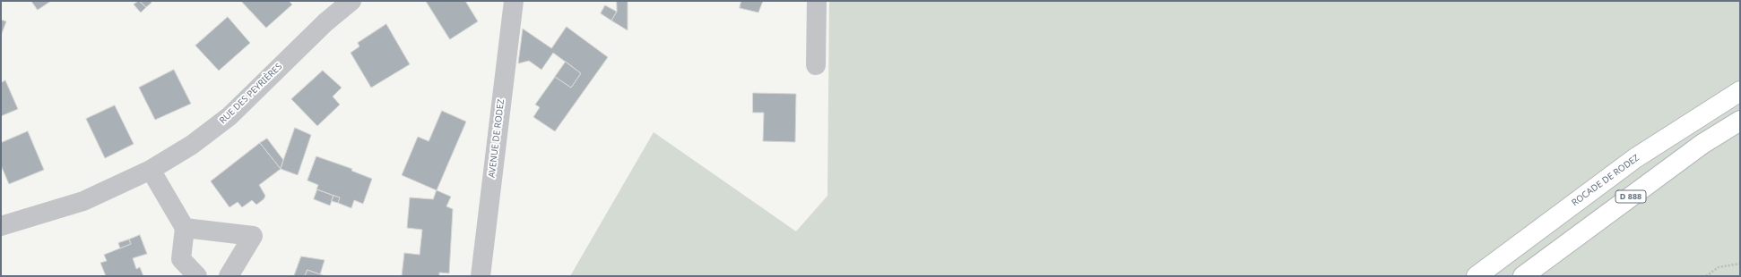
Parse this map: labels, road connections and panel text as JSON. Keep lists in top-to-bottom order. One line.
{"streets":{"highway":["ROCADE DE RODEZ","D 888"],"street":["RUE DES PEYRIÈRES","AVENUE DE RODEZ"]}}
